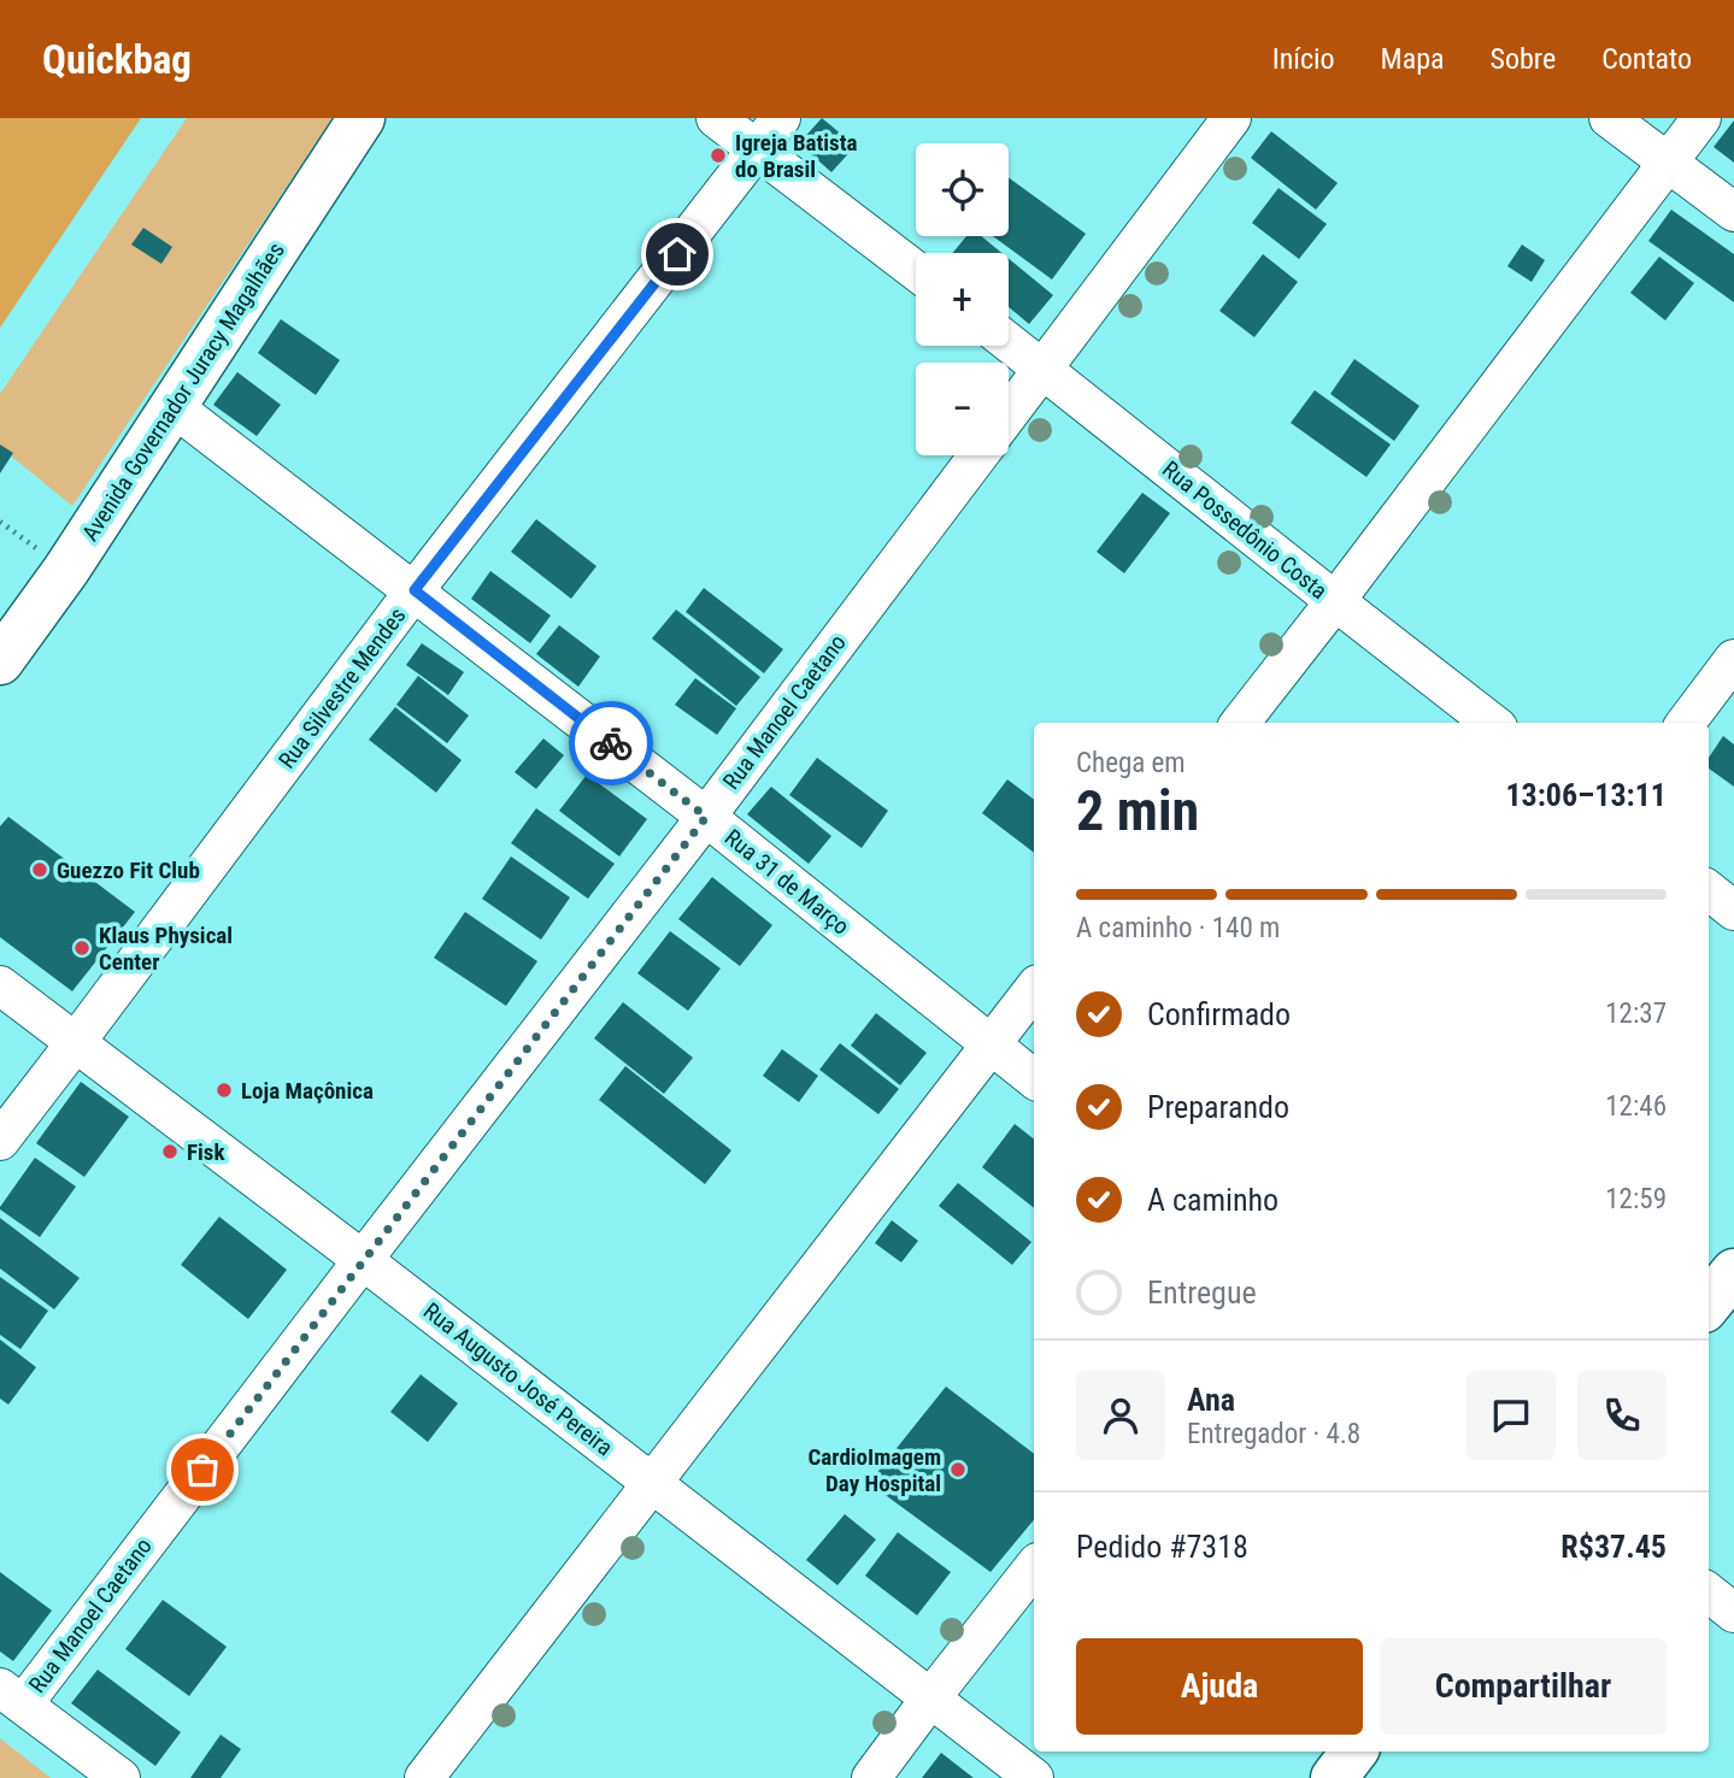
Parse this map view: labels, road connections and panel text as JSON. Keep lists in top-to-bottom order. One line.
{"streets":{"street":["Avenida Governador Juracy Magalhães","Rua Possedônio Costa","Rua Silvestre Mendes","Rua Manoel Caetano","Rua 31 de Março","Rua Augusto José Pereira"]},"crossings":[["Avenida Governador Juracy Magalhães","Rua 31 de Março"],["Rua Silvestre Mendes","Rua 31 de Março"],["Rua Silvestre Mendes","Rua Augusto José Pereira"],["Rua Manoel Caetano","Rua 31 de Março"],["Rua Manoel Caetano","Rua Augusto José Pereira"]],"places":["Igreja Batista do Brasil","Guezzo Fit Club","Klaus Physical Center","Loja Maçônica","Fisk","CardioImagem Day Hospital"],"page":{"header":"Quickbag","nav":["Início","Mapa","Sobre","Contato"],"map_buttons":["+","−"],"heading":["2 min","Chega em","13:06–13:11"],"panel":["Ana","Entregador · 4.8","Pedido #7318","R$37.45"],"bar":"A caminho · 140 m","list":[["Confirmado","12:37"],["Preparando","12:46"],["A caminho","12:59"],"Entregue"],"buttons":["Ajuda","Compartilhar"]}}
